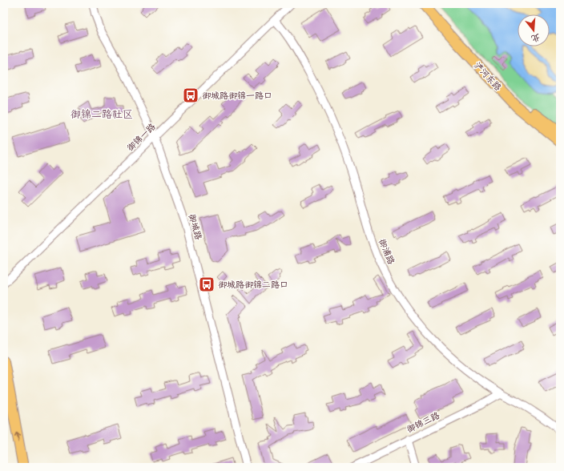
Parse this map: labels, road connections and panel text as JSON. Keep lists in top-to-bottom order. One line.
{"streets":{"main road":["浐河东路"],"street":["御锦一路","御城路","御浦路","御锦三路"]},"crossings":[["御锦一路","御城路"],["御锦一路","御浦路"],["御浦路","御锦三路"]],"districts":["御锦二路社区"],"places":{"bus stop":["御城路御锦一路口","御城路御锦二路口"]},"north":"bottom"}
